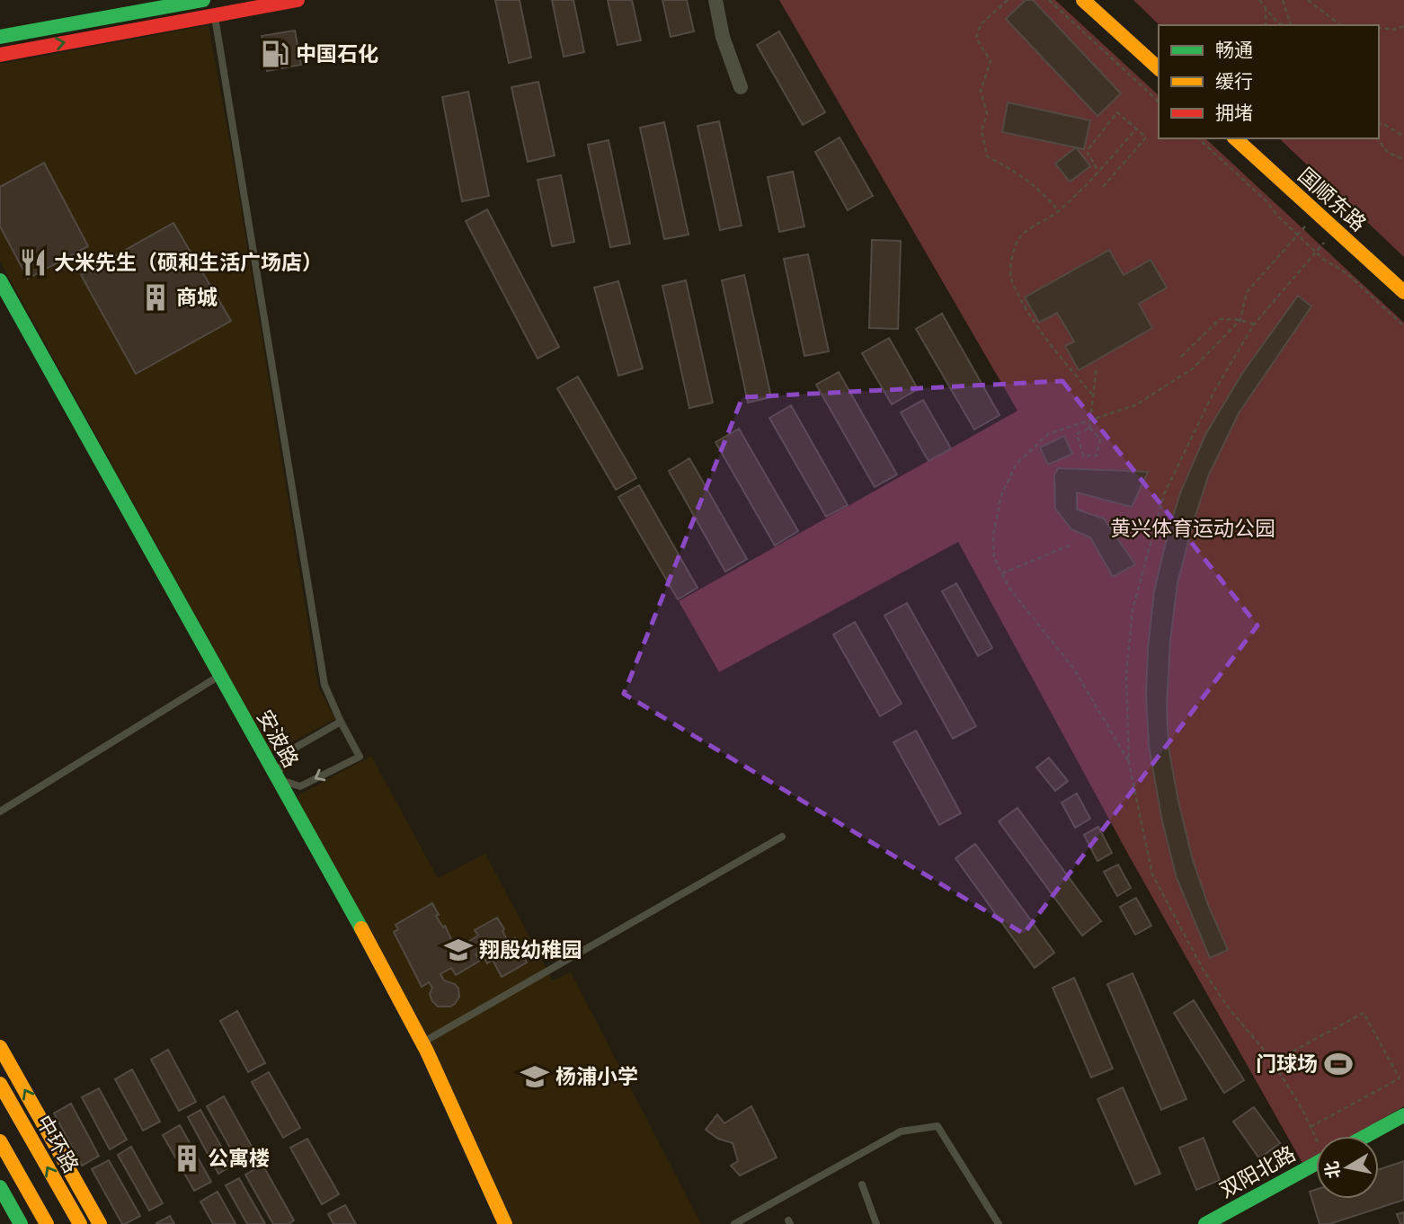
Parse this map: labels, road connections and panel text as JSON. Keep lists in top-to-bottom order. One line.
{"streets":{"main road":["国顺东路","安波路","中环路","双阳北路"]},"parks":["黄兴体育运动公园"],"places":{"fuel station":["中国石化"],"restaurant":["大米先生（硕和生活广场店）"],"building":["商城","公寓楼"],"school or university":["翔殷幼稚园","杨浦小学"],"sports":["门球场"]},"legend":["畅通","缓行","拥堵"],"north":"left"}
